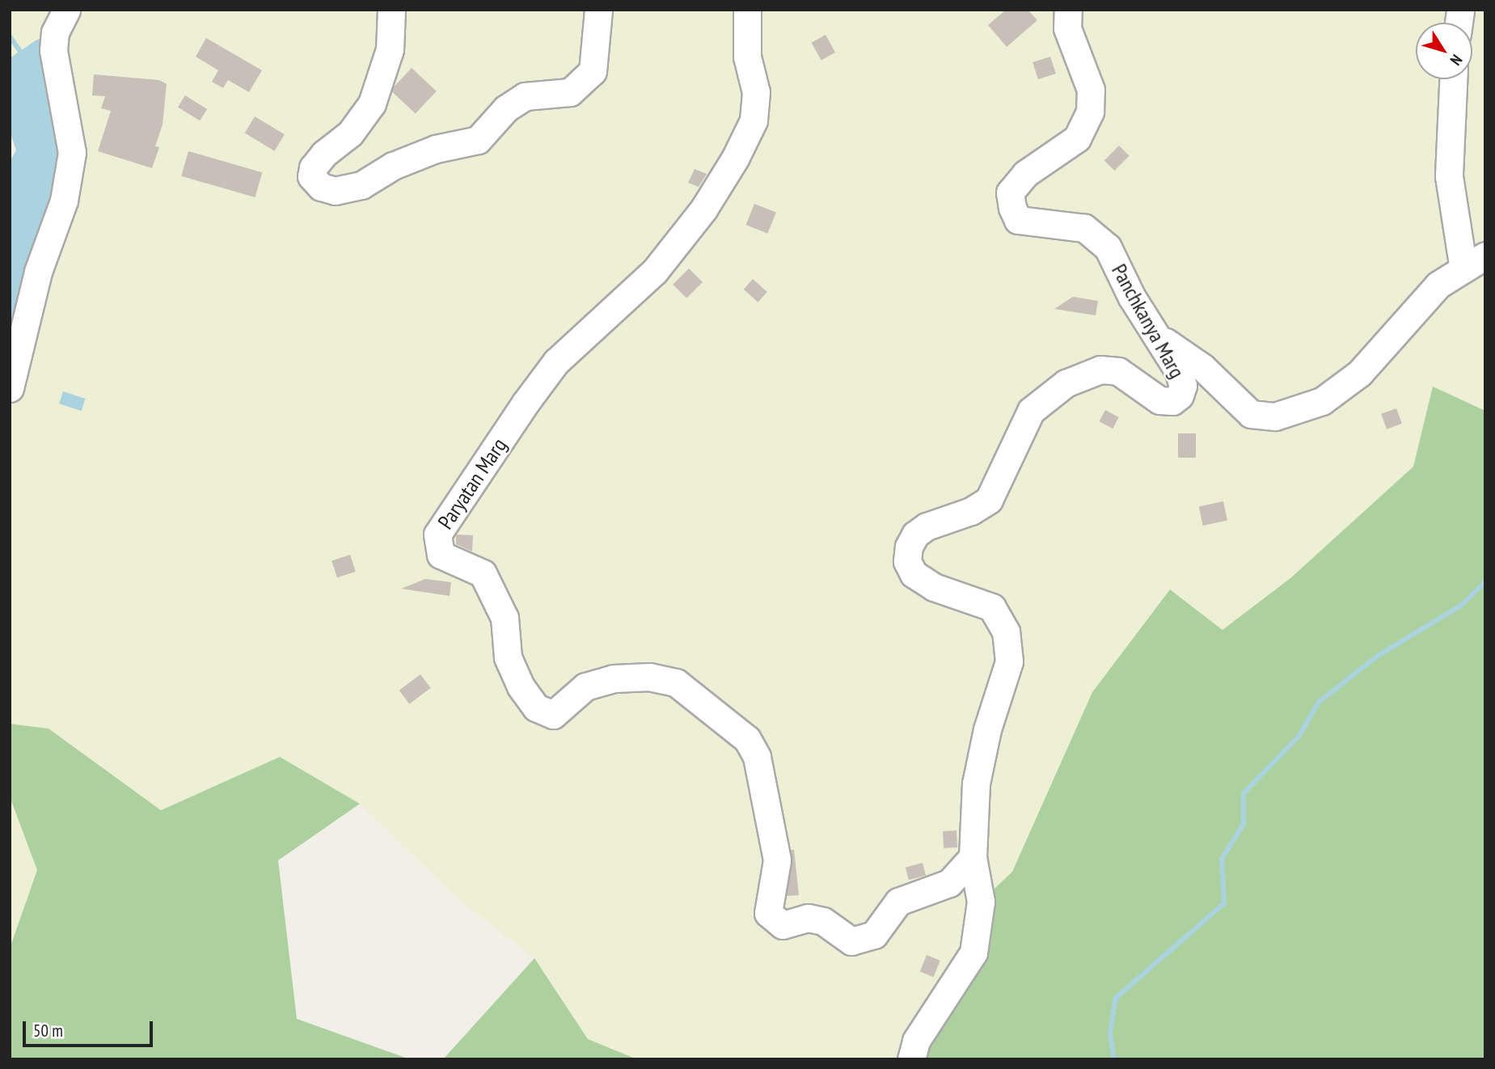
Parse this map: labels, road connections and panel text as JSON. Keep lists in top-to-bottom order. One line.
{"streets":{"street":["Panchkanya Marg","Paryatan Marg"]},"crossings":[["Panchkanya Marg","Paryatan Marg"]],"scale_bar":"50 m","north":"bottom right"}
